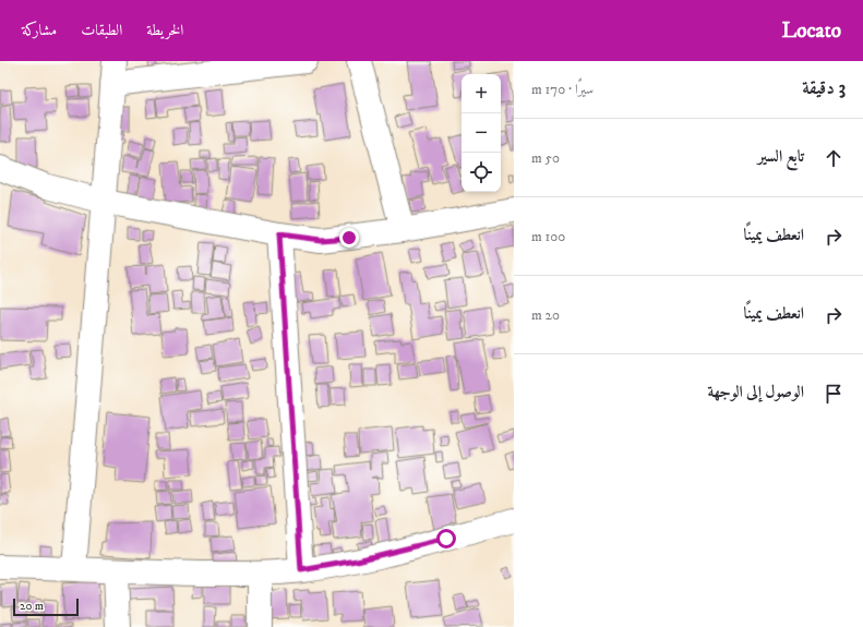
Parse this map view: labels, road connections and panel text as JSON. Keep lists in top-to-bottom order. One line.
{"scale_bar":"20 m","page":{"header":"Locato","nav":["الخريطة","الطبقات","مشاركة"],"heading":["3 دقيقة","سيرًا · 170 m"],"map_buttons":["+","−"],"list":[["تابع السير","50 m"],["انعطف يمينًا","100 m"],["انعطف يمينًا","20 m"],"الوصول إلى الوجهة"],"scale":"20 m"}}
